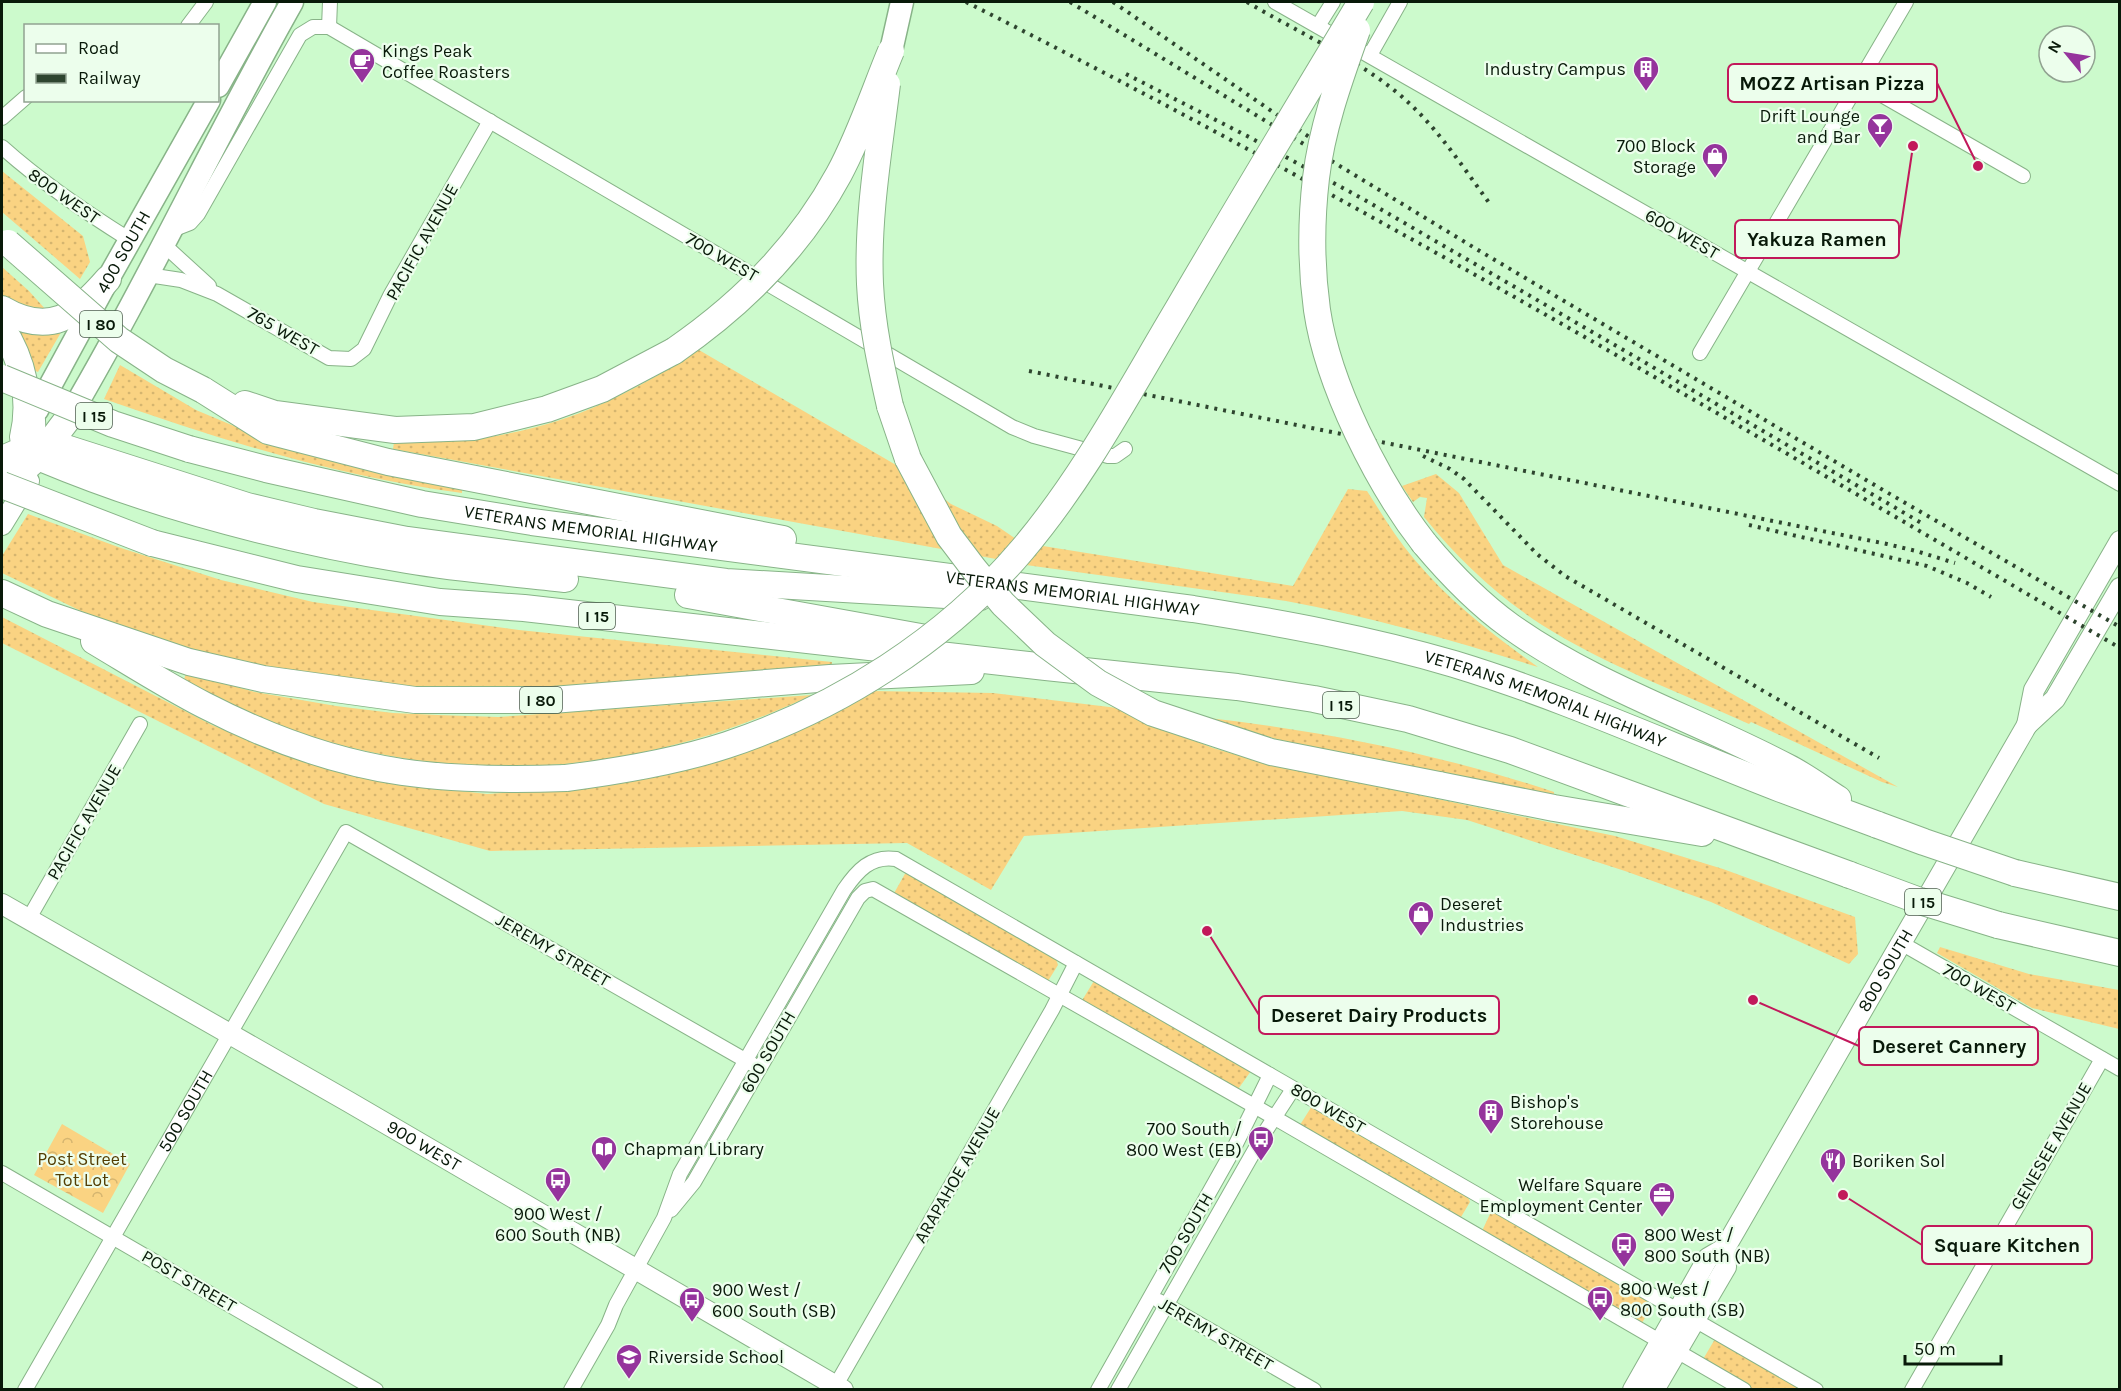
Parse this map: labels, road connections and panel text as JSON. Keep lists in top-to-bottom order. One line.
{"streets":{"highway":["I 80","I 15","VETERANS MEMORIAL HIGHWAY"],"main road":["400 SOUTH"],"street":["800 WEST","600 WEST","PACIFIC AVENUE","700 WEST","765 WEST","JEREMY STREET","800 SOUTH","600 SOUTH","500 SOUTH","900 WEST","GENESEE AVENUE","ARAPAHOE AVENUE","700 SOUTH","POST STREET"]},"crossings":[["800 WEST","400 SOUTH"],["800 WEST","800 SOUTH"],["800 WEST","600 SOUTH"],["800 WEST","ARAPAHOE AVENUE"],["800 WEST","700 SOUTH"],["PACIFIC AVENUE","700 WEST"],["PACIFIC AVENUE","765 WEST"],["PACIFIC AVENUE","900 WEST"],["400 SOUTH","700 WEST"],["400 SOUTH","765 WEST"],["400 SOUTH","I 15"],["700 WEST","800 SOUTH"],["700 WEST","GENESEE AVENUE"],["I 80","I 15"],["I 80","VETERANS MEMORIAL HIGHWAY"],["JEREMY STREET","600 SOUTH"],["JEREMY STREET","500 SOUTH"],["JEREMY STREET","700 SOUTH"],["600 SOUTH","900 WEST"],["500 SOUTH","900 WEST"],["500 SOUTH","POST STREET"],["900 WEST","ARAPAHOE AVENUE"]],"parks":["Post Street Tot Lot"],"places":{"cafe":["Kings Peak Coffee Roasters"],"building":["Industry Campus","Bishop's Storehouse"],"other":["Yakuza Ramen","MOZZ Artisan Pizza","Deseret Dairy Products","Deseret Cannery","Square Kitchen"],"bar":["Drift Lounge and Bar"],"shop":["700 Block Storage","Deseret Industries"],"bus stop":["700 South / 800 West (EB)","900 West / 600 South (NB)","800 West / 800 South (NB)","800 West / 800 South (SB)","900 West / 600 South (SB)"],"library":["Chapman Library"],"restaurant":["Boriken Sol"],"office":["Welfare Square Employment Center"],"school or university":["Riverside School"]},"legend":["Road","Railway"],"scale_bar":"50 m","north":"top left"}
